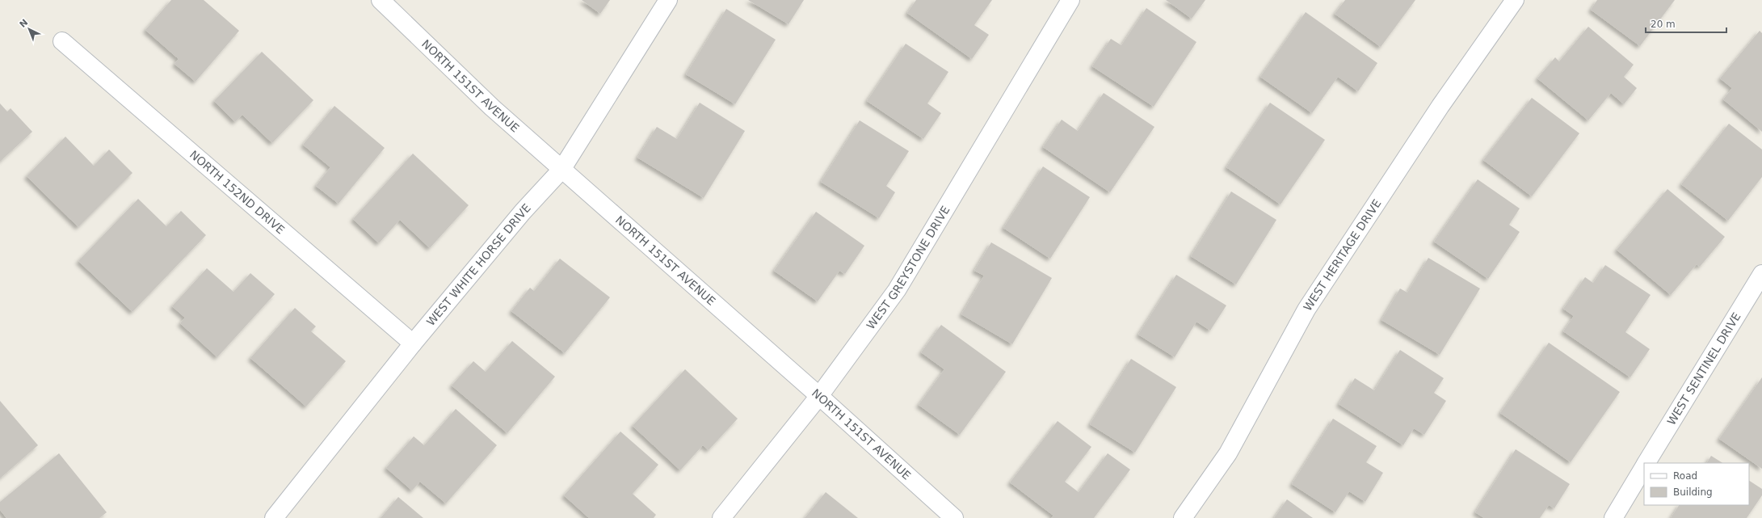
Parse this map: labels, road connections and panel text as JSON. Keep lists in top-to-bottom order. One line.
{"streets":{"street":["NORTH 151ST AVENUE","NORTH 152ND DRIVE","WEST HERITAGE DRIVE","WEST WHITE HORSE DRIVE","WEST GREYSTONE DRIVE","WEST SENTINEL DRIVE"]},"crossings":[["NORTH 151ST AVENUE","WEST WHITE HORSE DRIVE"],["NORTH 151ST AVENUE","WEST GREYSTONE DRIVE"],["NORTH 152ND DRIVE","WEST WHITE HORSE DRIVE"]],"legend":["Road","Building"],"scale_bar":"20 m","north":"top left"}
